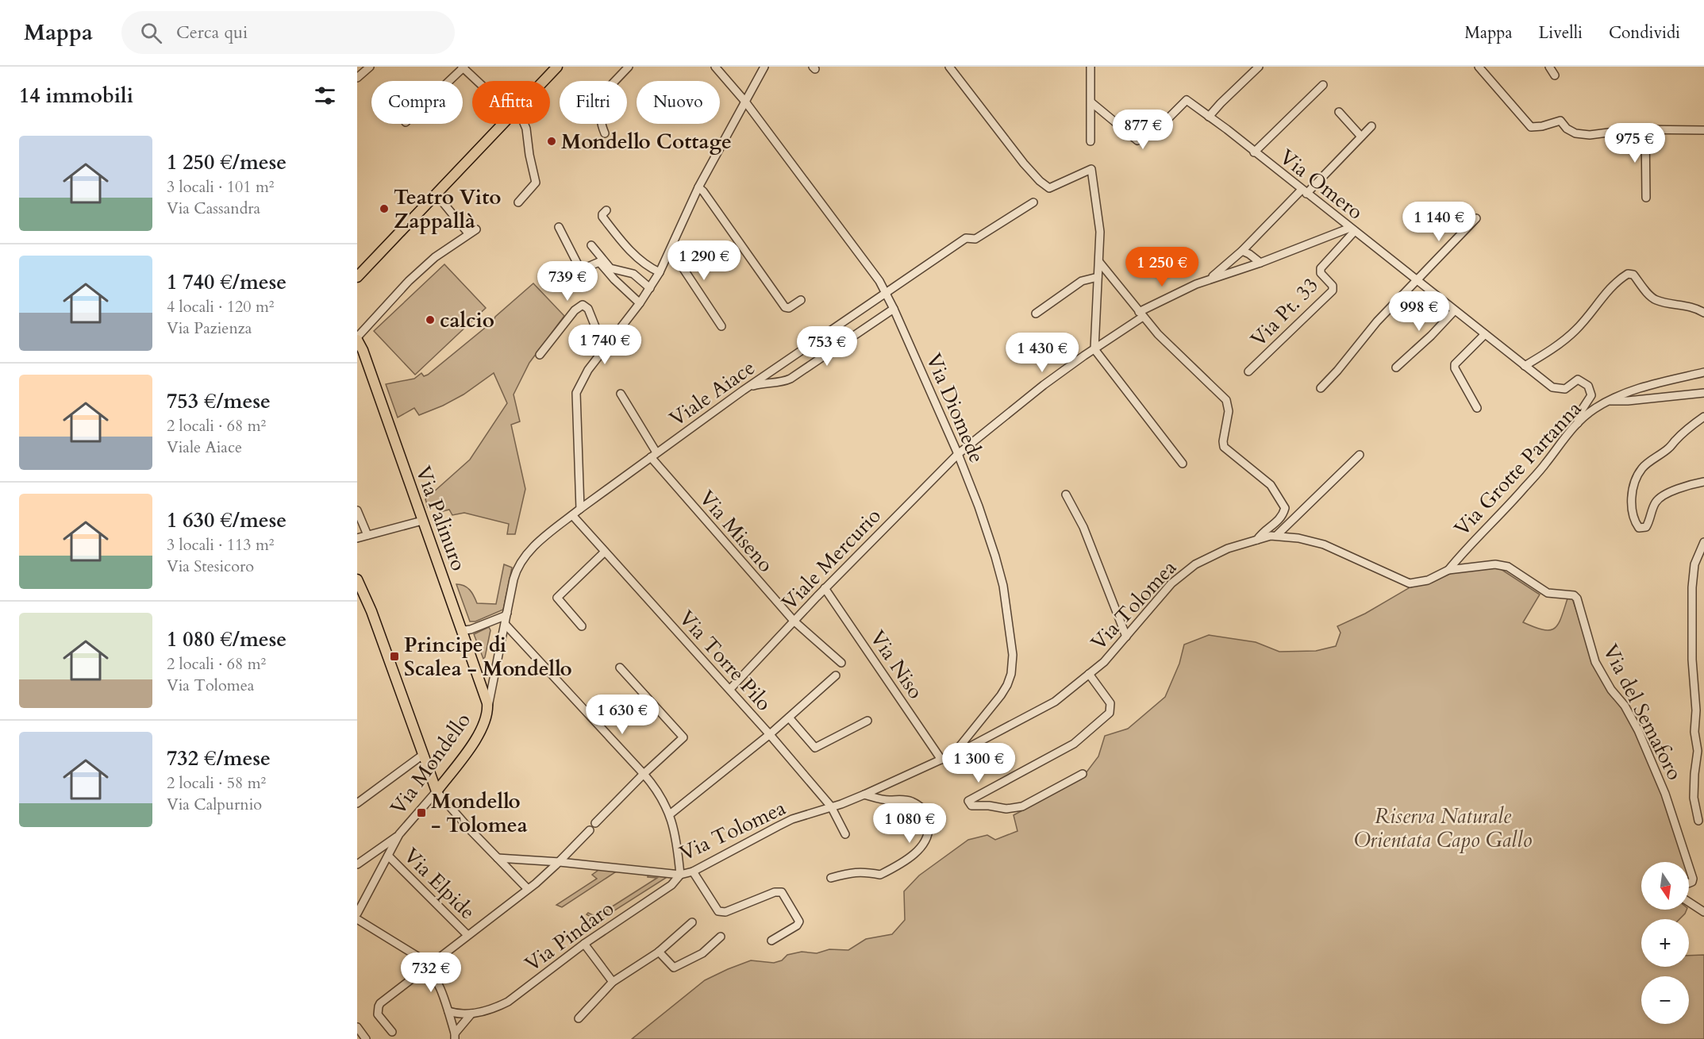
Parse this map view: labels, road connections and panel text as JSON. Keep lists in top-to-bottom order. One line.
{"streets":{"main road":["Via Palinuro","Via Mondello"],"street":["Via Omero","Via Pt. 33","Viale Aiace","Via Diomede","Via Grotte Partanna","Via Miseno","Viale Mercurio","Via Tolomea","Via Torre Pilo","Via Niso","Via del Semaforo","Via Elpide","Via Pindaro"]},"crossings":[["Via Omero","Via Pt. 33"],["Via Omero","Via Grotte Partanna"],["Viale Aiace","Via Diomede"],["Viale Aiace","Via Miseno"],["Viale Aiace","Via Mondello"],["Via Diomede","Viale Mercurio"],["Via Diomede","Via Tolomea"],["Via Grotte Partanna","Via del Semaforo"],["Via Palinuro","Via Mondello"],["Via Miseno","Viale Mercurio"],["Viale Mercurio","Via Torre Pilo"],["Viale Mercurio","Via Niso"],["Via Tolomea","Via Torre Pilo"],["Via Tolomea","Via Niso"],["Via Tolomea","Via del Semaforo"],["Via Tolomea","Via Pindaro"],["Via Torre Pilo","Via Mondello"],["Via Mondello","Via Elpide"]],"parks":["Riserva Naturale Orientata Capo Gallo"],"places":{"other":["Mondello Cottage","Teatro Vito Zappallà","calcio"],"transit":["Principe di Scalea - Mondello","Mondello - Tolomea"]},"north":"bottom","page":{"header":"Mappa","search":"Cerca qui","nav":["Mappa","Livelli","Condividi"],"heading":"14 immobili","chip":["Compra","Affitta","Filtri","Nuovo"],"price":["877 €","975 €","1 140 €","1 290 €","1 250 €","739 €","998 €","1 740 €","753 €","1 430 €","1 630 €","1 300 €","1 080 €","732 €"],"list":[{"name":"1 250 €/mese","note":"3 locali · 101 m² · Via Cassandra"},{"name":"1 740 €/mese","note":"4 locali · 120 m² · Via Pazienza"},{"name":"753 €/mese","note":"2 locali · 68 m² · Viale Aiace"},{"name":"1 630 €/mese","note":"3 locali · 113 m² · Via Stesicoro"},{"name":"1 080 €/mese","note":"2 locali · 68 m² · Via Tolomea"},{"name":"732 €/mese","note":"2 locali · 58 m² · Via Calpurnio"}],"map_buttons":["+","−"]}}
